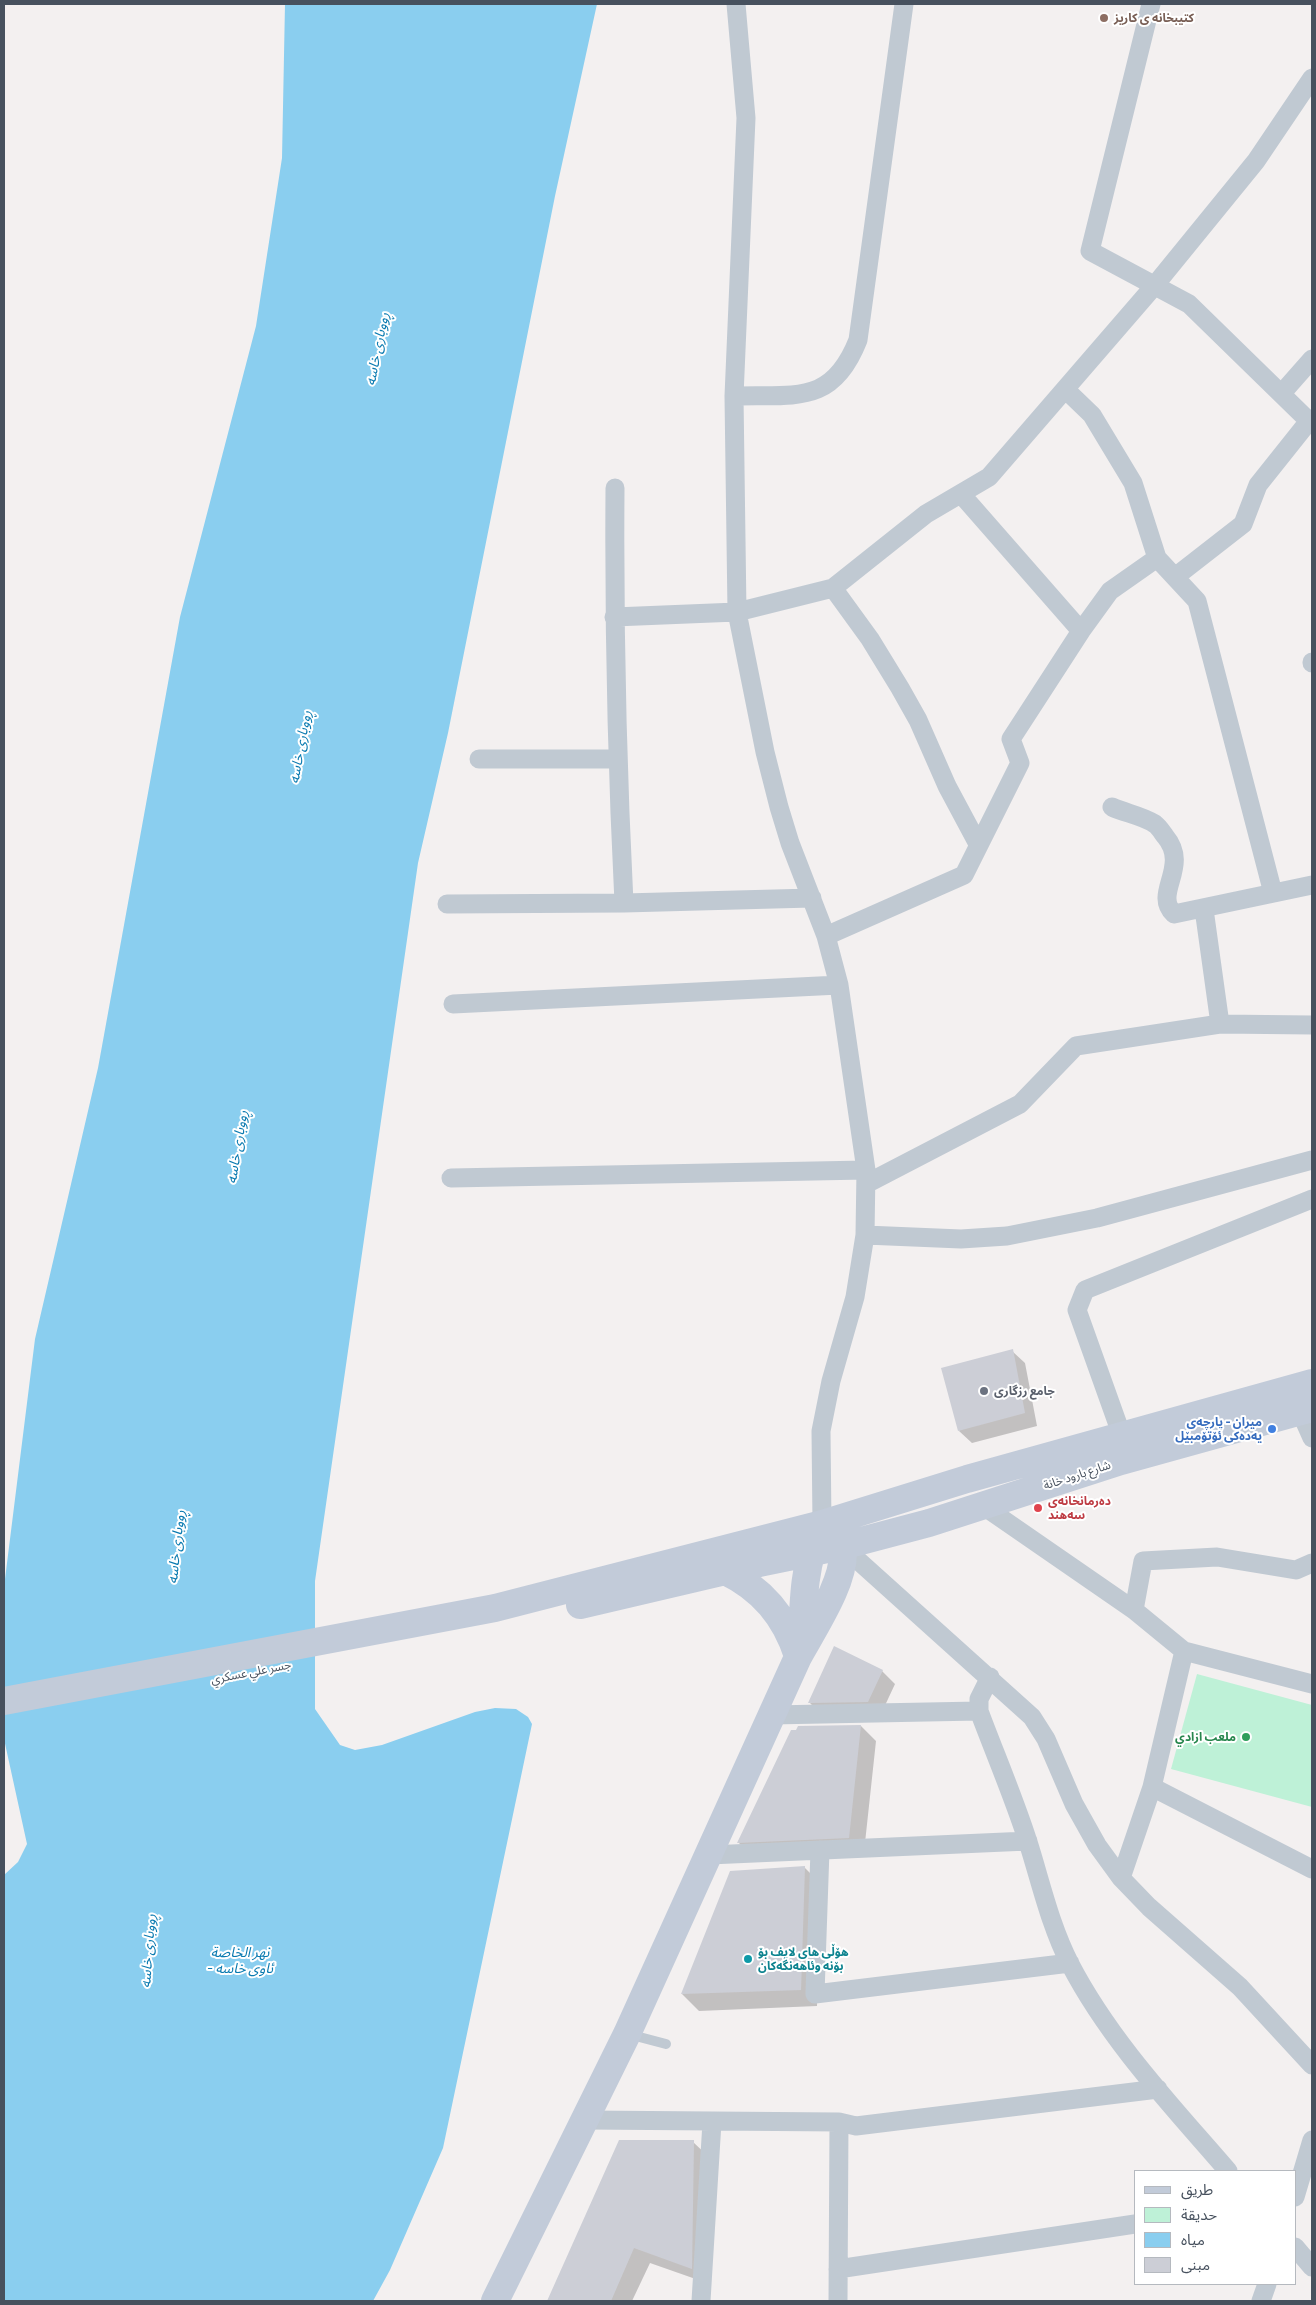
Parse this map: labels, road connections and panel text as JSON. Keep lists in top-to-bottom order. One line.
{"streets":{"main road":["شارع بارود خانة","جسر علي عسكري"]},"crossings":[["شارع بارود خانة","جسر علي عسكري"]],"water":["ڕووباری خاسە","نهر الخاصة - ئاوی خاسە"],"places":["كتيبخانه ى كاريز","جامع رزگاری","میران - پارچەی یەدەکی ئۆتۆمبێل","دەرمانخانەی سەهند","ملعب ازادي","هۆڵی های لایف بۆ بۆنە وئاهەنگەکان"],"legend":["طريق","حديقة","مياه","مبنى"]}
